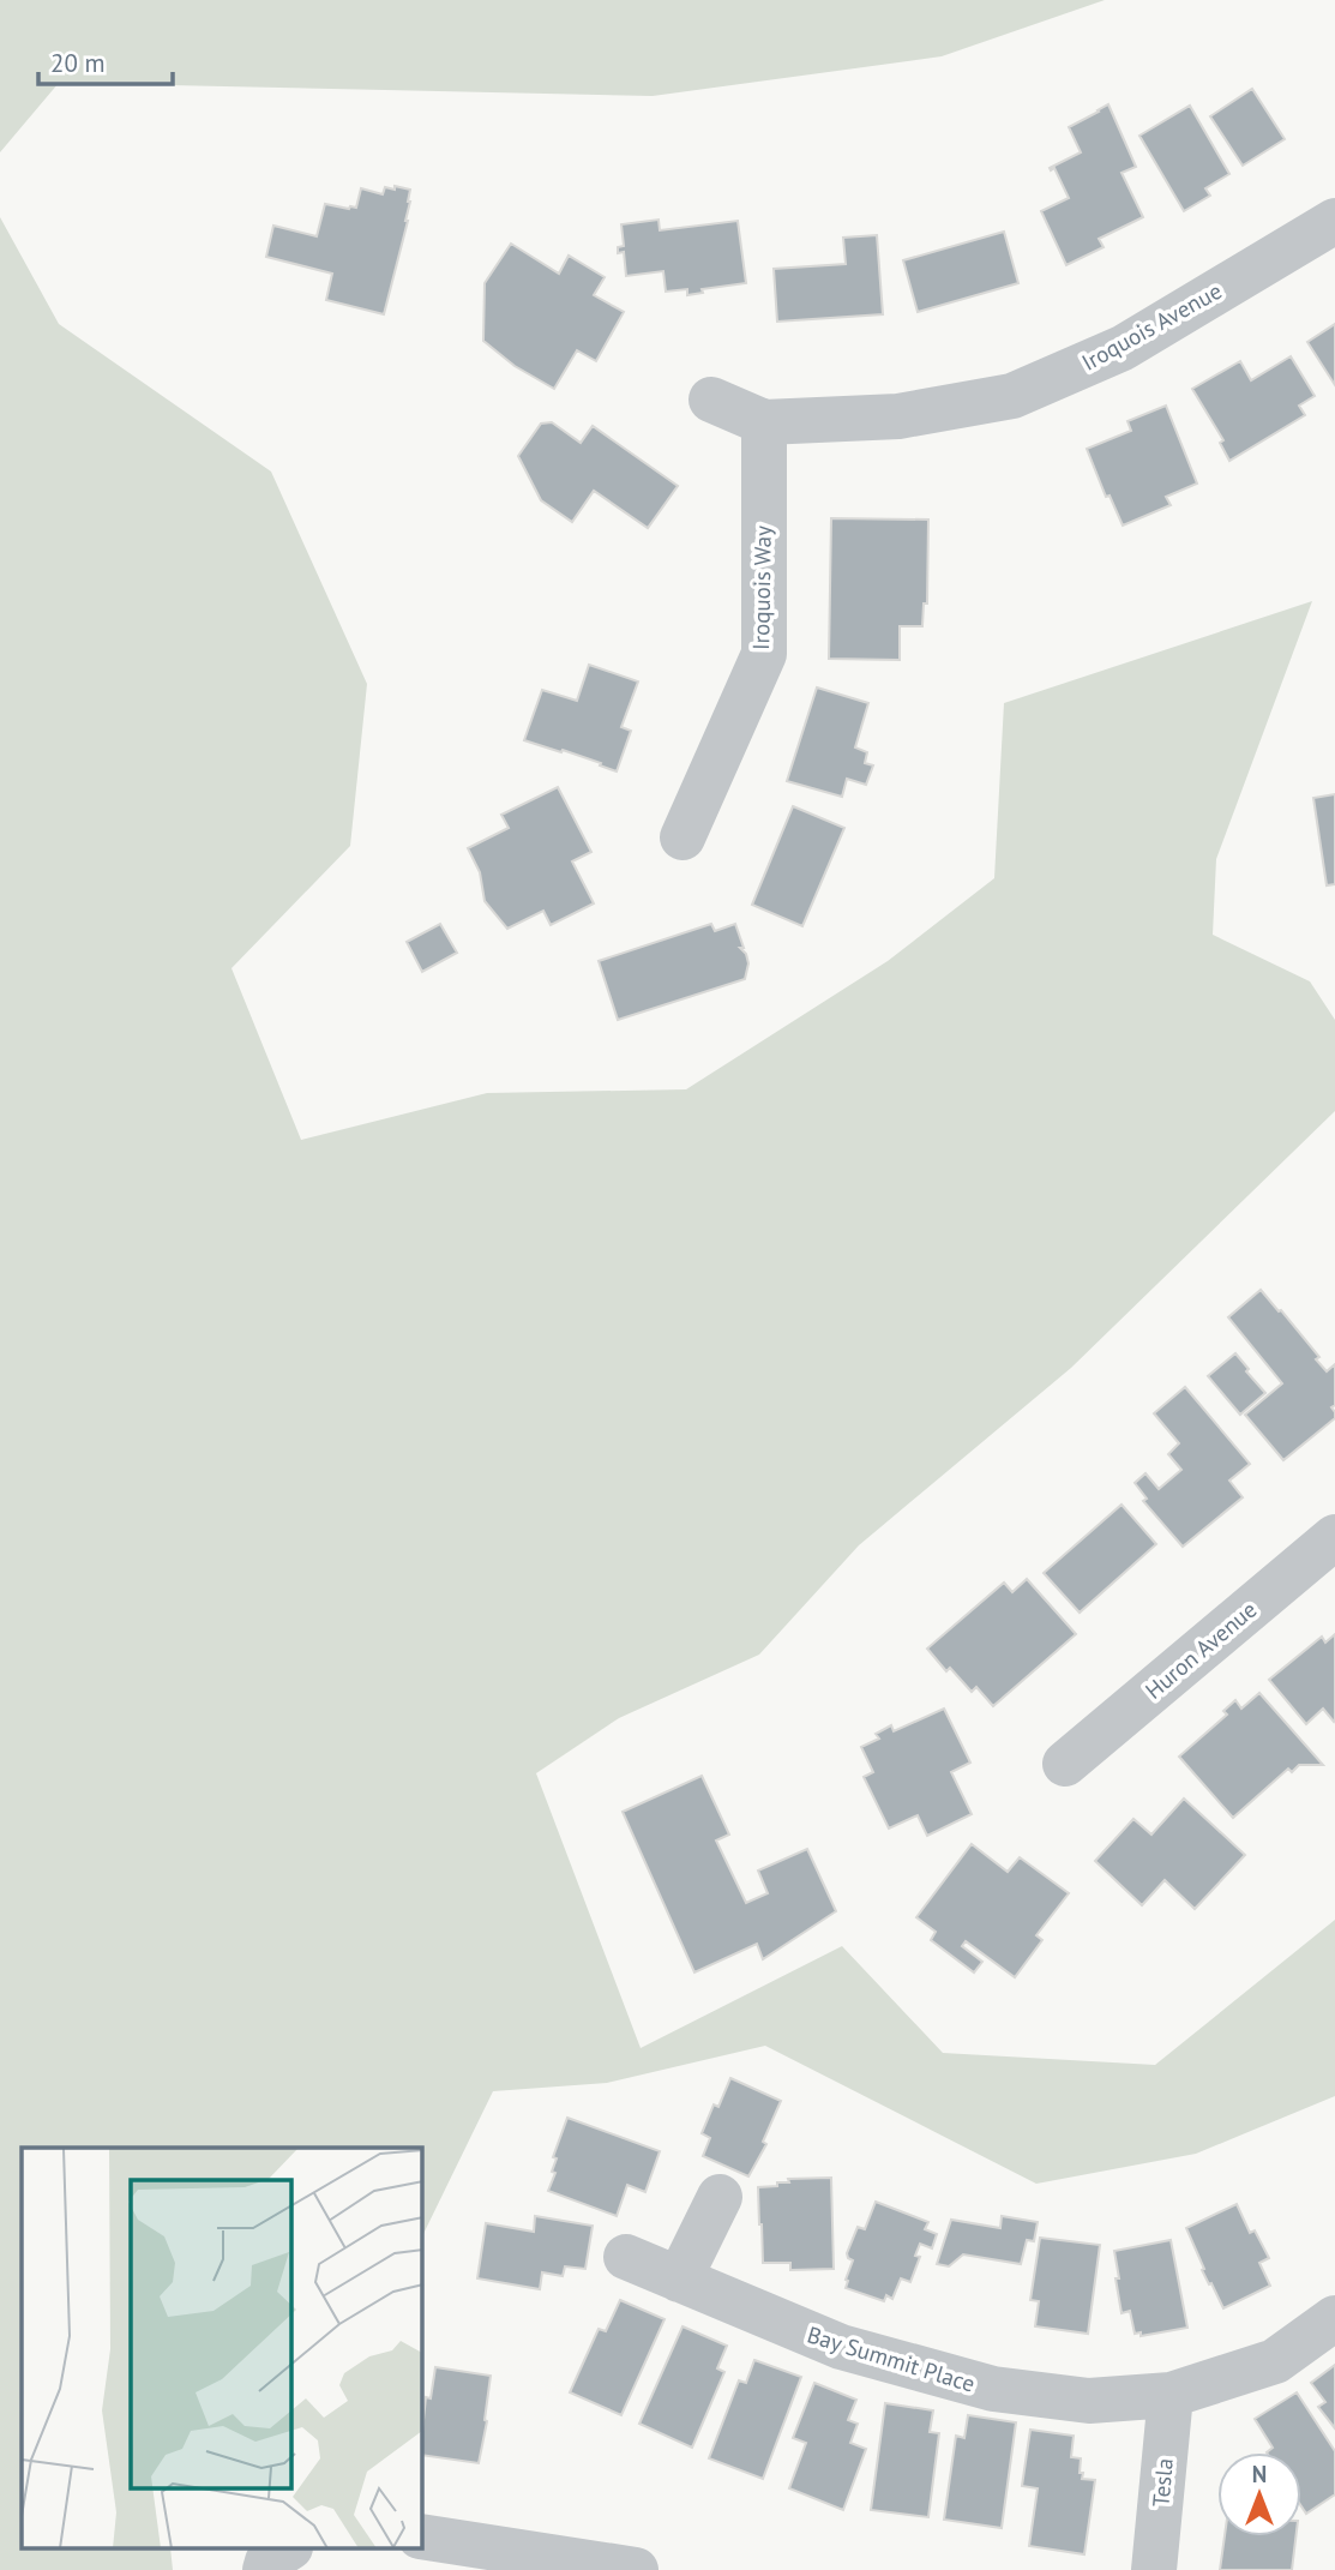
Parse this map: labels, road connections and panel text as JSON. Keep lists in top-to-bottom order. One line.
{"streets":{"street":["Iroquois Avenue","Iroquois Way","Huron Avenue","Bay Summit Place","Tesla"]},"crossings":[["Iroquois Avenue","Iroquois Way"],["Bay Summit Place","Tesla"]],"scale_bar":"20 m","north":"top"}
